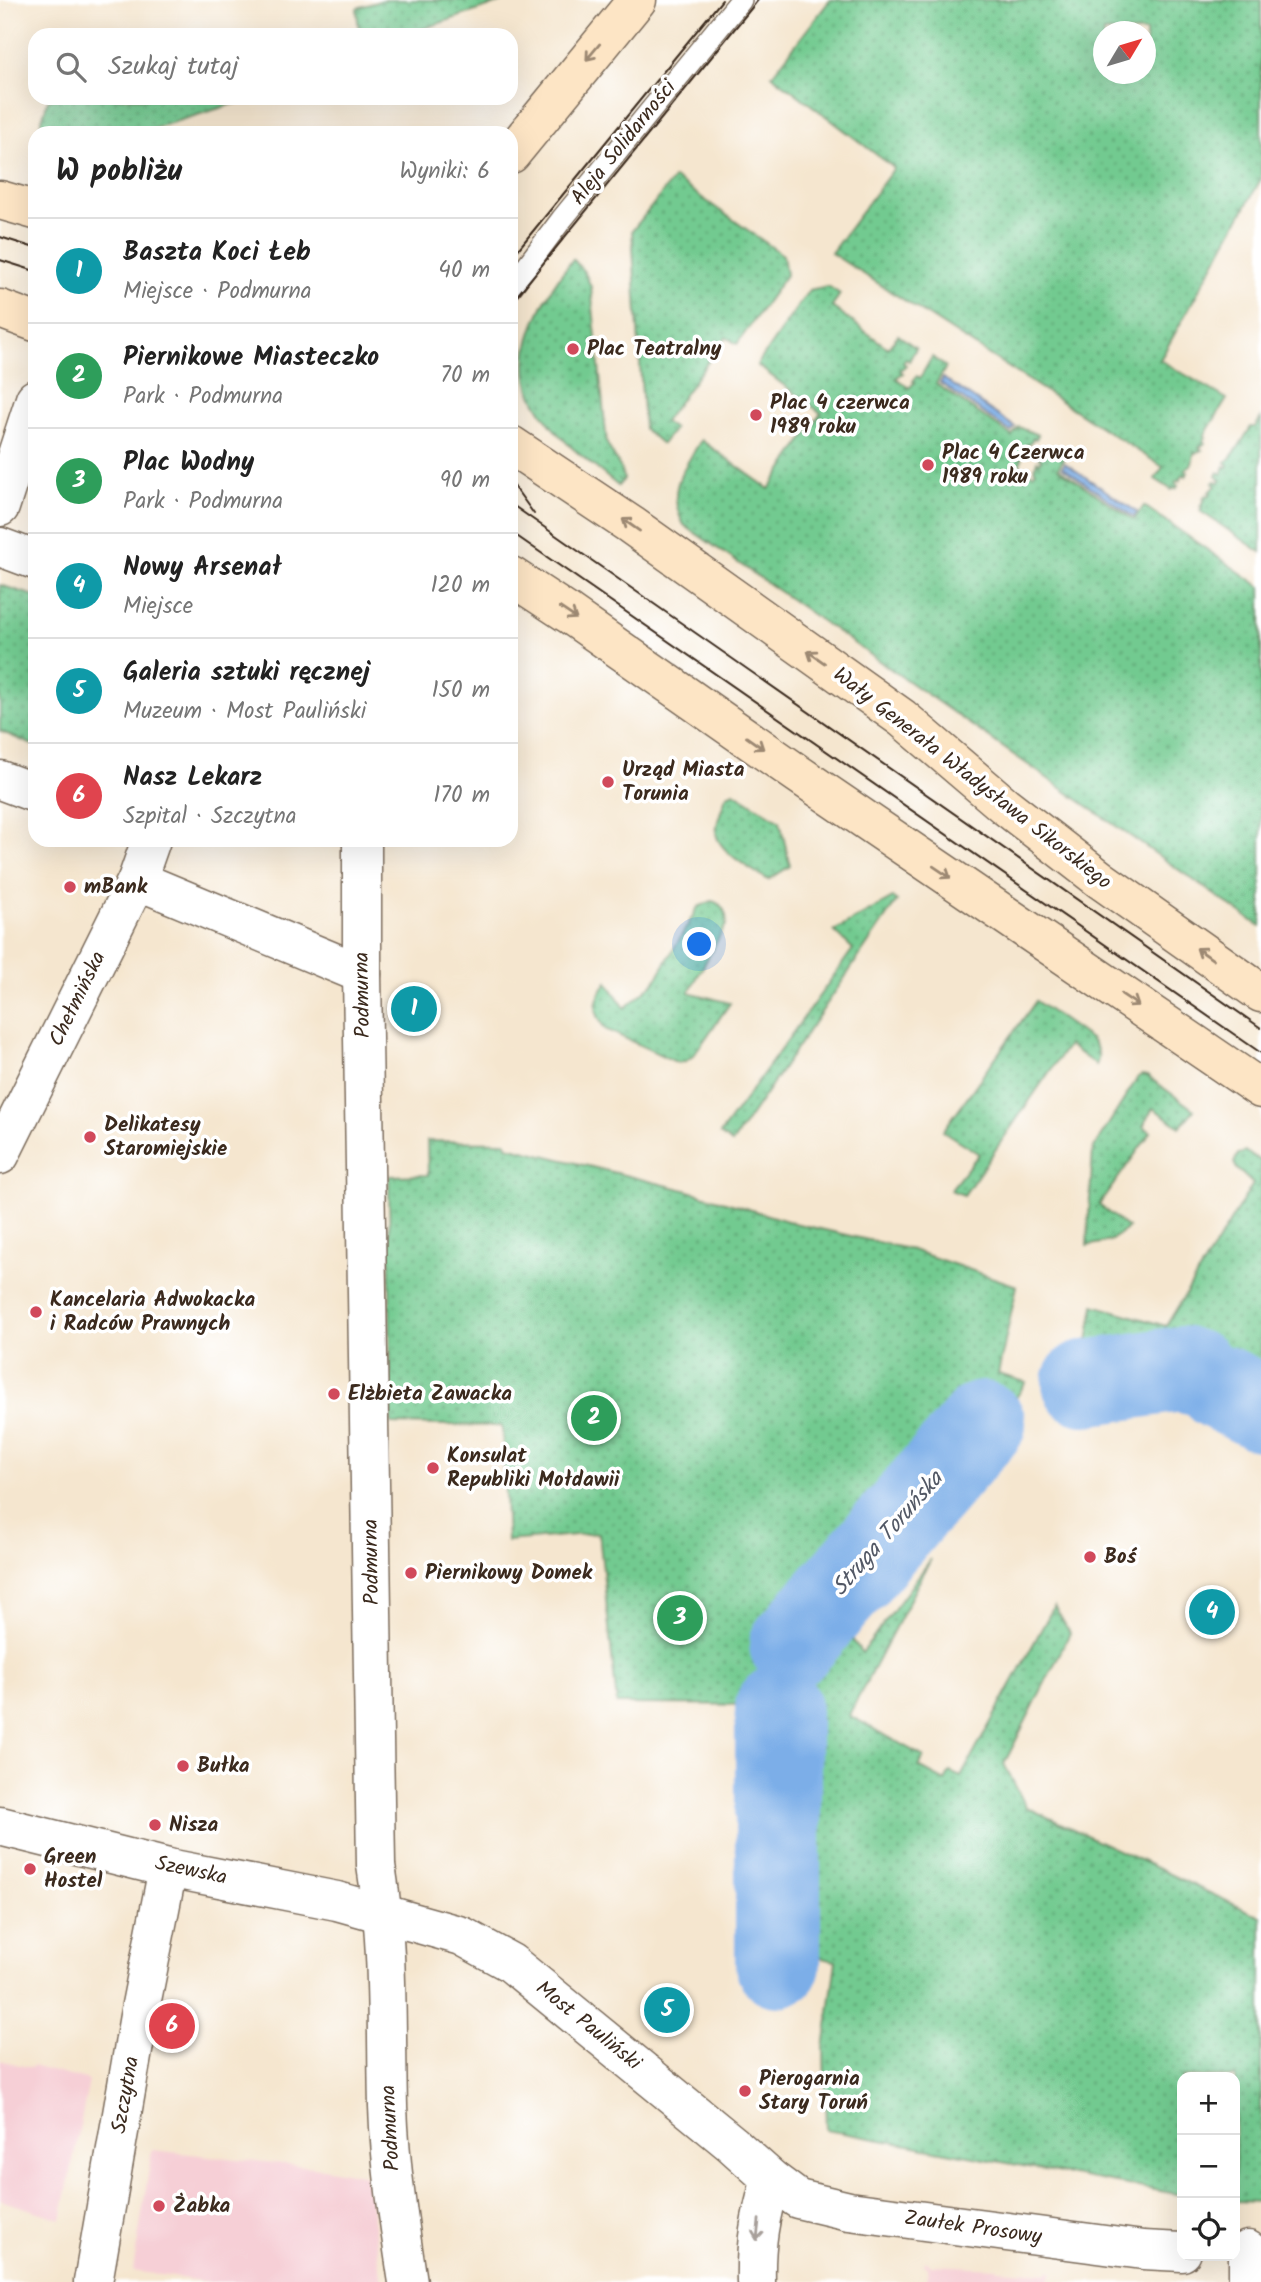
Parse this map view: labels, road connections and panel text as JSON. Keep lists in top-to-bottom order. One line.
{"streets":{"street":["Wały Generała Władysława Sikorskiego","Podmurna","Chełmińska","Szewska","Most Pauliński","Szczytna","Zaułek Prosowy"],"lane":["Aleja Solidarności"]},"crossings":[["Podmurna","Szewska"],["Podmurna","Most Pauliński"],["Szewska","Most Pauliński"],["Szewska","Szczytna"],["Most Pauliński","Zaułek Prosowy"]],"water":["Struga Toruńska"],"places":["Plac Teatralny","Plac 4 czerwca 1989 roku","Plac 4 Czerwca 1989 roku","Urząd Miasta Torunia","mBank","Delikatesy Staromiejskie","Kancelaria Adwokacka i Radców Prawnych","Elżbieta Zawacka","Konsulat Republiki Mołdawii","Boś","Piernikowy Domek","Bułka","Nisza","Green Hostel","Pierogarnia Stary Toruń","Żabka"],"north":"top right","page":{"search":"Szukaj tutaj","heading":["W pobliżu","Wyniki: 6"],"list":[{"mark":"1","name":"Baszta Koci Łeb","note":"Miejsce · Podmurna","value":"40 m"},{"mark":"2","name":"Piernikowe Miasteczko","note":"Park · Podmurna","value":"70 m"},{"mark":"3","name":"Plac Wodny","note":"Park · Podmurna","value":"90 m"},{"mark":"4","name":"Nowy Arsenał","note":"Miejsce","value":"120 m"},{"mark":"5","name":"Galeria sztuki ręcznej","note":"Muzeum · Most Pauliński","value":"150 m"},{"mark":"6","name":"Nasz Lekarz","note":"Szpital · Szczytna","value":"170 m"}],"pins":["1","2","4","3","5","6"],"map_buttons":["+","−"]}}
